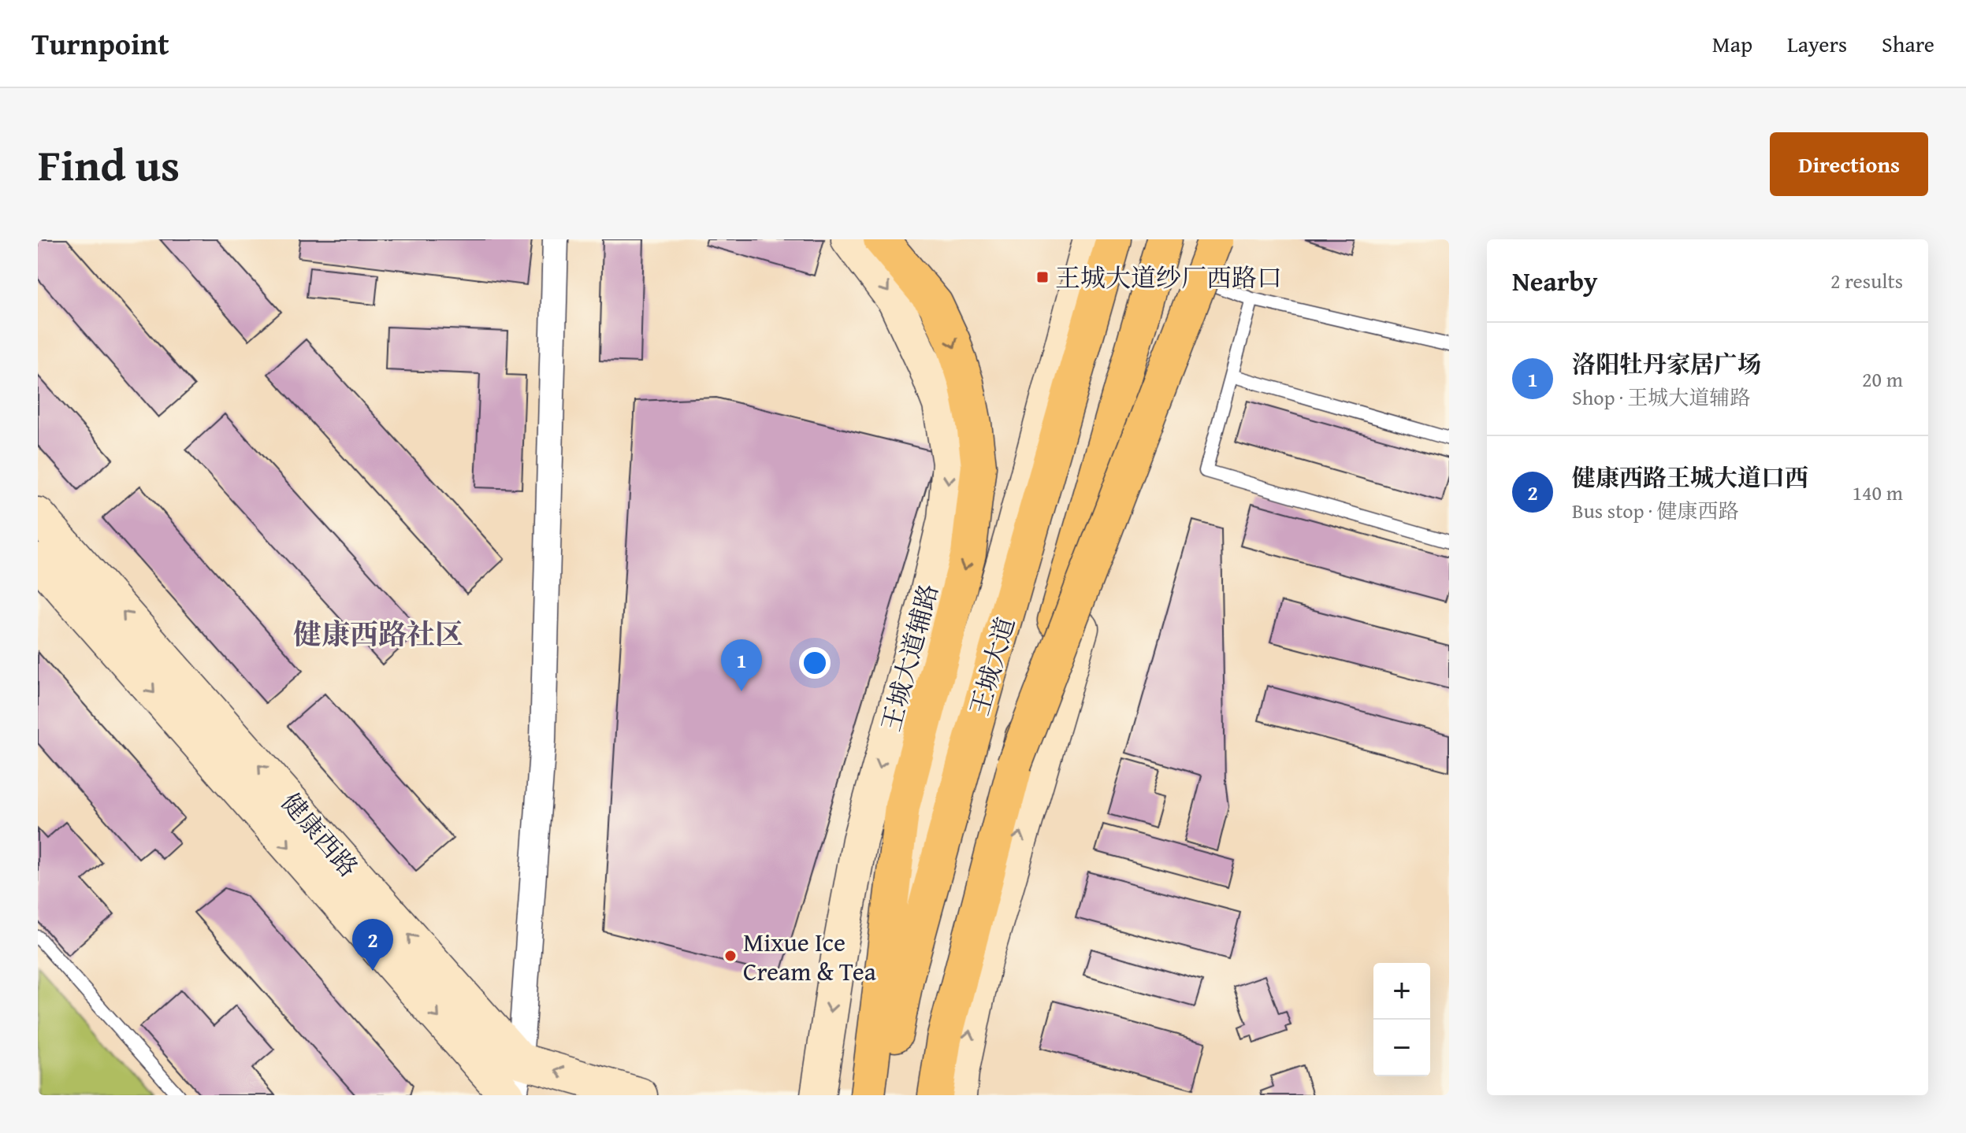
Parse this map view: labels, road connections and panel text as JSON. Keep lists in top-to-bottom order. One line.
{"streets":{"highway":["王城大道"],"main road":["王城大道辅路","健康西路"]},"districts":["健康西路社区"],"places":{"transit":["王城大道纱厂西路口"],"other":["Mixue Ice Cream & Tea"]},"page":{"header":"Turnpoint","nav":["Map","Layers","Share"],"title":"Find us","buttons":"Directions","heading":["Nearby","2 results"],"list":[{"mark":"1","name":"洛阳牡丹家居广场","note":"Shop · 王城大道辅路","value":"20 m"},{"mark":"2","name":"健康西路王城大道口西","note":"Bus stop · 健康西路","value":"140 m"}],"pins":["1","2"],"map_buttons":["+","−"]}}
